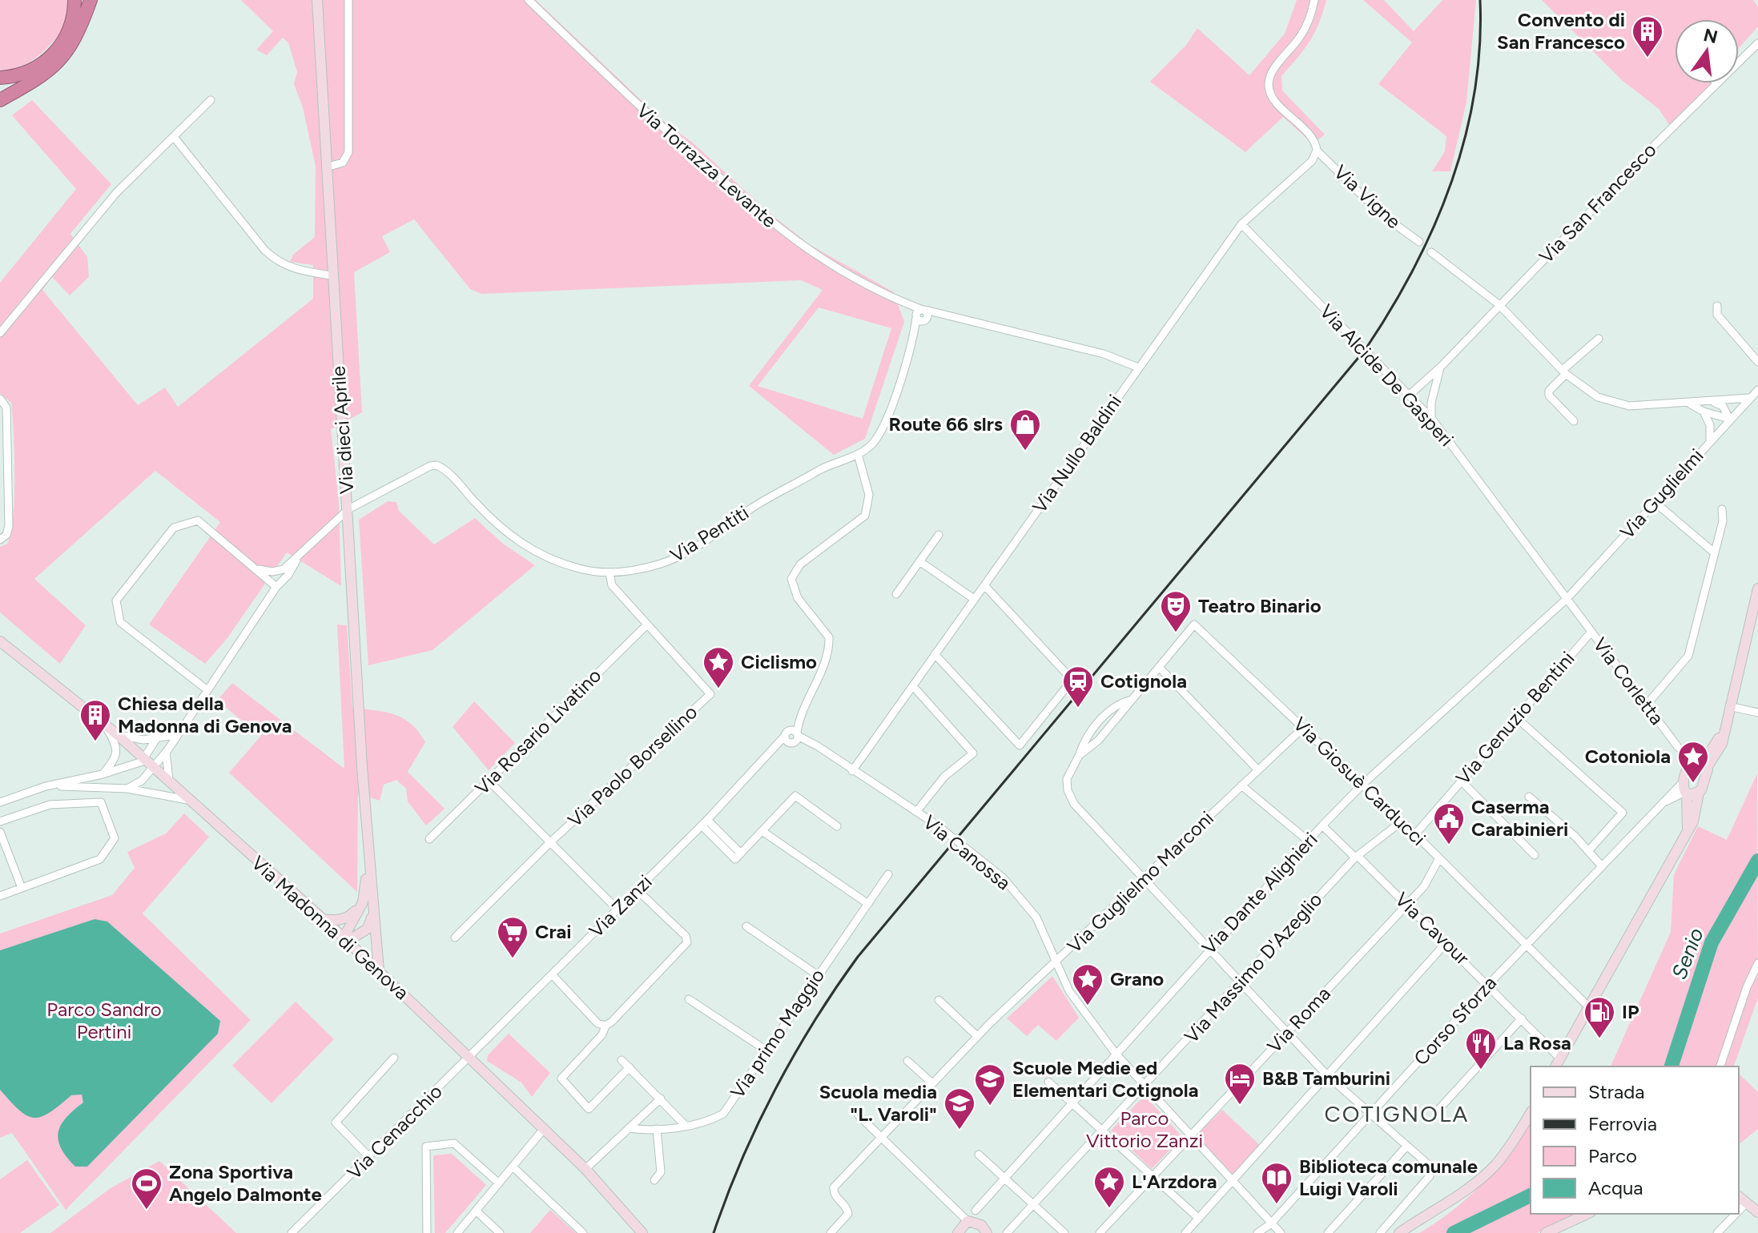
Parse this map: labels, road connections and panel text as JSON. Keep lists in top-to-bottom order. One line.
{"streets":{"main road":["Via dieci Aprile","Via Madonna di Genova"],"street":["Via Torrazza Levante","Via Vigne","Via San Francesco","Via Alcide De Gasperi","Via Nullo Baldini","Via Guglielmi","Via Pentiti","Via Corletta","Via Genuzio Bentini","Via Rosario Livatino","Via Paolo Borsellino","Via Giosuè Carducci","Via Canossa","Via Guglielmo Marconi","Via Dante Alighieri","Via Zanzi","Via Cavour","Via Massimo D'Azeglio","Via Roma","Corso Sforza","Via primo Maggio","Via Cenacchio"]},"crossings":[["Via Torrazza Levante","Via Nullo Baldini"],["Via Torrazza Levante","Via Pentiti"],["Via Vigne","Via Nullo Baldini"],["Via San Francesco","Via Alcide De Gasperi"],["Via Alcide De Gasperi","Via Nullo Baldini"],["Via Alcide De Gasperi","Via Guglielmi"],["Via Alcide De Gasperi","Via Corletta"],["Via Alcide De Gasperi","Via Dante Alighieri"],["Via dieci Aprile","Via Pentiti"],["Via Nullo Baldini","Via Canossa"],["Via Guglielmi","Via Corletta"],["Via Guglielmi","Via Dante Alighieri"],["Via Pentiti","Via Paolo Borsellino"],["Via Corletta","Via Genuzio Bentini"],["Via Corletta","Via Dante Alighieri"],["Via Genuzio Bentini","Via Giosuè Carducci"],["Via Rosario Livatino","Via Paolo Borsellino"],["Via Giosuè Carducci","Via Guglielmo Marconi"],["Via Giosuè Carducci","Via Dante Alighieri"],["Via Giosuè Carducci","Via Massimo D'Azeglio"],["Via Giosuè Carducci","Via Roma"],["Via Giosuè Carducci","Corso Sforza"],["Via Canossa","Via Guglielmo Marconi"],["Via Canossa","Via Dante Alighieri"],["Via Canossa","Via Zanzi"],["Via Canossa","Via Massimo D'Azeglio"],["Via Canossa","Via Roma"],["Via Canossa","Corso Sforza"],["Via Dante Alighieri","Via Cavour"],["Via Zanzi","Via Madonna di Genova"],["Via Zanzi","Via Cenacchio"],["Via Madonna di Genova","Via Cenacchio"],["Via Cavour","Via Massimo D'Azeglio"],["Via Cavour","Via Roma"],["Via Cavour","Corso Sforza"]],"districts":["COTIGNOLA"],"water":["Senio"],"parks":["Parco Sandro Pertini","Parco Vittorio Zanzi"],"places":{"building":["Convento di San Francesco","Chiesa della Madonna di Genova"],"shop":["Route 66 slrs"],"theatre":["Teatro Binario"],"place":["Ciclismo","Cotoniola","Grano","L'Arzdora"],"station":["Cotignola"],"public building":["Caserma Carabinieri"],"supermarket":["Crai"],"fuel station":["IP"],"restaurant":["La Rosa"],"hotel":["B&B Tamburini"],"school or university":["Scuole Medie ed Elementari Cotignola","Scuola media \"L. Varoli\""],"library":["Biblioteca comunale Luigi Varoli"],"sports":["Zona Sportiva Angelo Dalmonte"]},"legend":["Strada","Ferrovia","Parco","Acqua"],"north":"top"}
